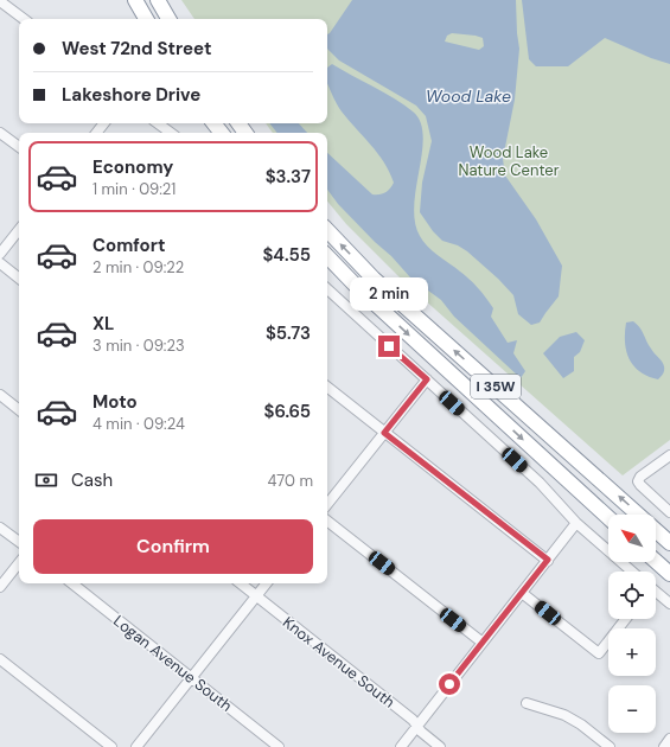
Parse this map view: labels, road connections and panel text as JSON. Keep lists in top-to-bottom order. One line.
{"streets":{"highway":["I 35W"],"street":["Knox Avenue South","Logan Avenue South"]},"water":["Wood Lake"],"parks":["Wood Lake Nature Center"],"north":"top left","page":{"banner":["West 72nd Street","Lakeshore Drive"],"list":[{"name":"Economy","note":"1 min · 09:21","value":"$3.37"},{"name":"Comfort","note":"2 min · 09:22","value":"$4.55"},{"name":"XL","note":"3 min · 09:23","value":"$5.73"},{"name":"Moto","note":"4 min · 09:24","value":"$6.65"}],"bubble":"2 min","pay":["Cash","470 m"],"buttons":"Confirm","map_buttons":["+","−"]}}
